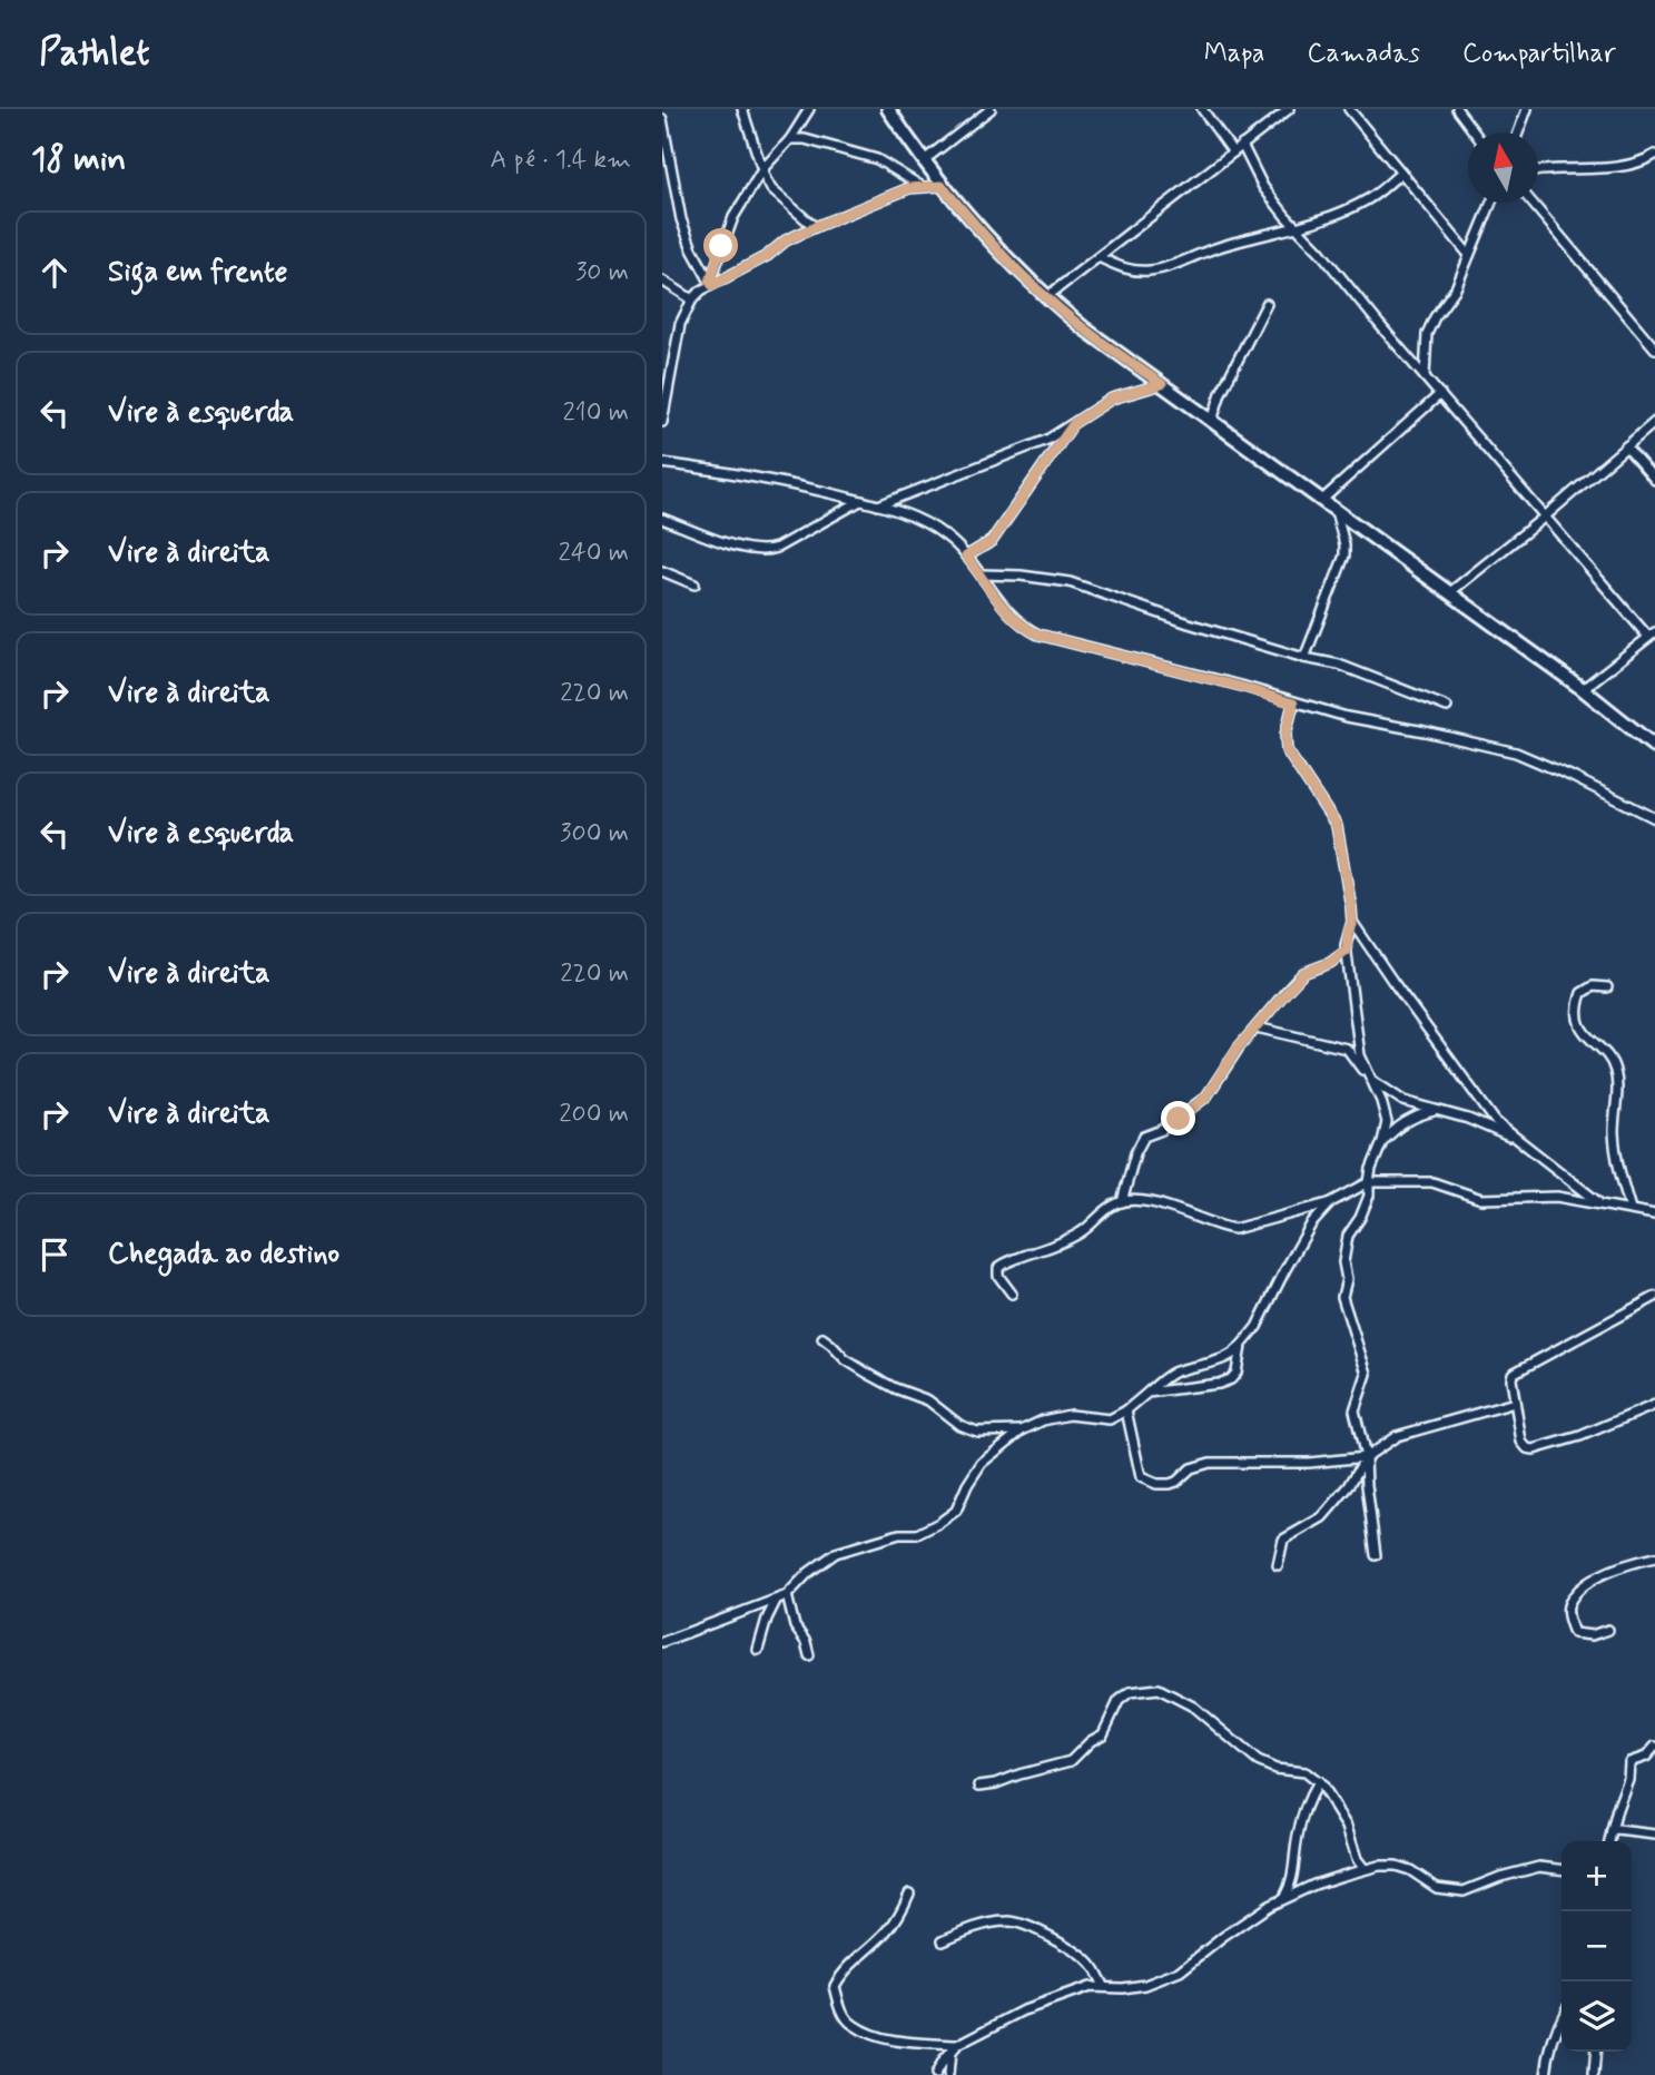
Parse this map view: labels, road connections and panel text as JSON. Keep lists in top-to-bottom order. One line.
{"north":"top","page":{"header":"Pathlet","nav":["Mapa","Camadas","Compartilhar"],"heading":["18 min","A pé · 1.4 km"],"list":[["Siga em frente","30 m"],["Vire à esquerda","210 m"],["Vire à direita","240 m"],["Vire à direita","220 m"],["Vire à esquerda","300 m"],["Vire à direita","220 m"],["Vire à direita","200 m"],"Chegada ao destino"],"map_buttons":["+","−"]}}
